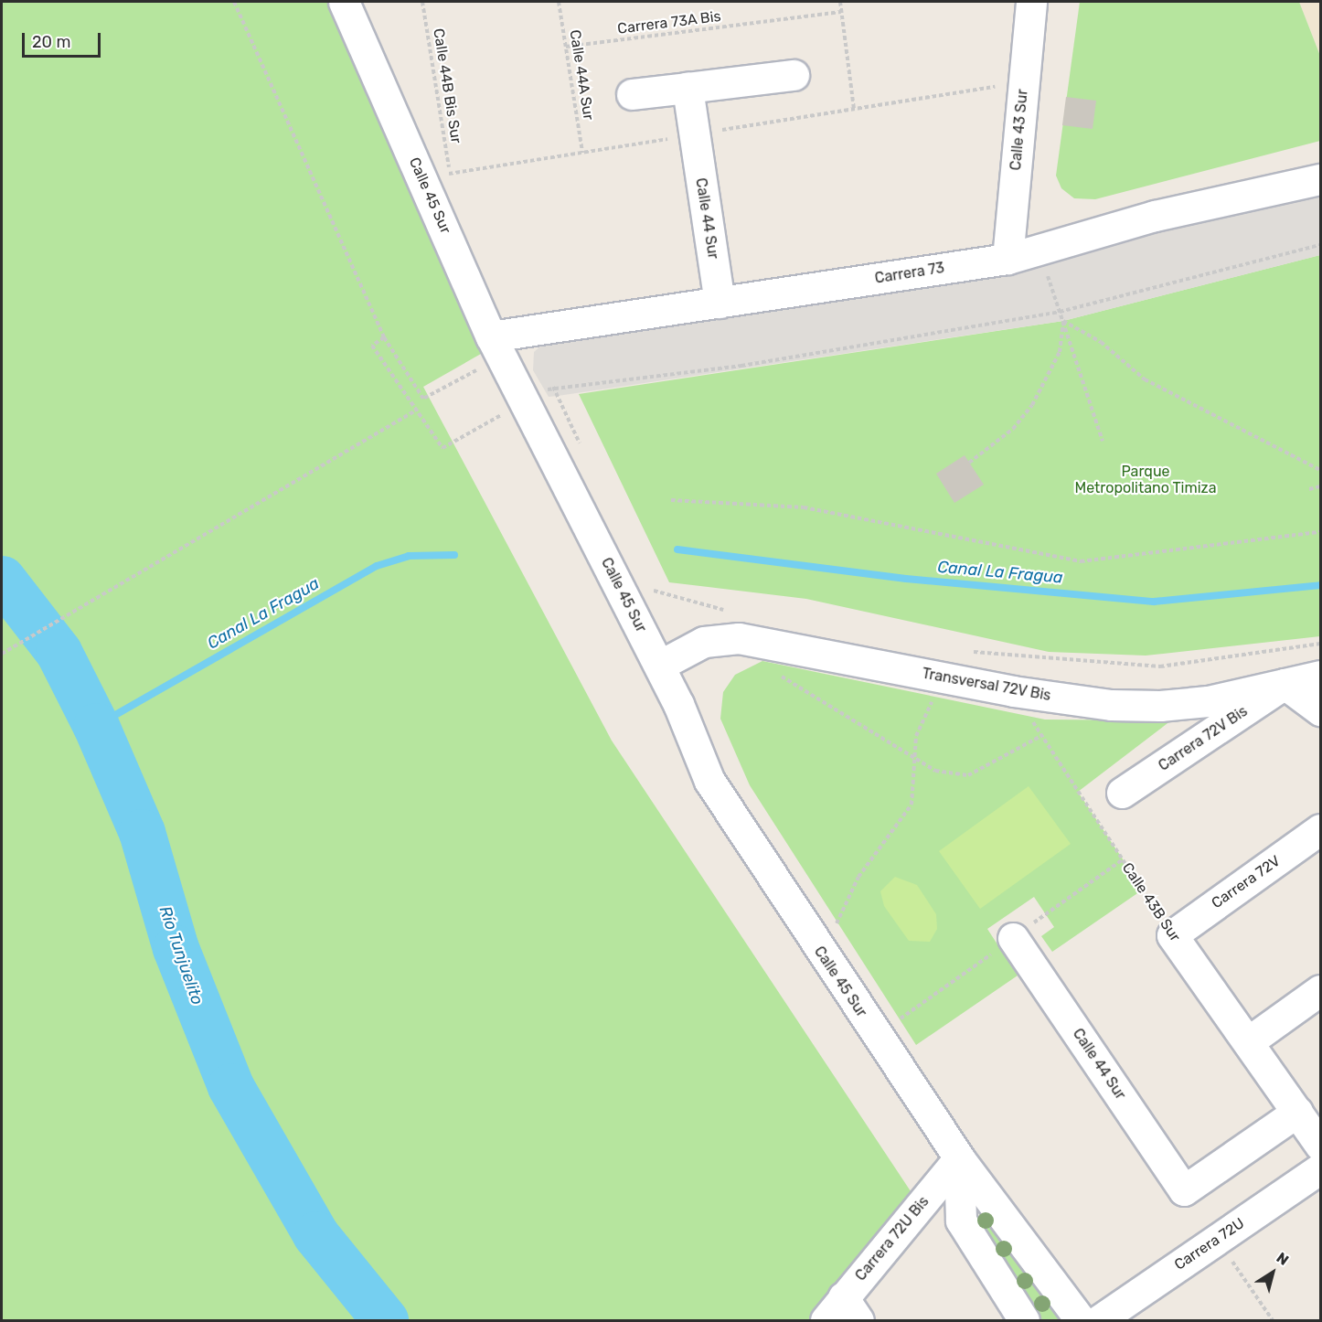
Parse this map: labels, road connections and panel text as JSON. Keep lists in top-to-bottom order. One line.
{"streets":{"street":["Calle 43 Sur","Calle 45 Sur","Calle 44 Sur","Carrera 73","Transversal 72V Bis","Carrera 72V Bis","Carrera 72V","Calle 43B Sur","Carrera 72U Bis","Carrera 72U"],"path":["Carrera 73A Bis","Calle 44A Sur","Calle 44B Bis Sur"]},"crossings":[["Carrera 73A Bis","Calle 44A Sur"],["Calle 43 Sur","Carrera 73"],["Calle 45 Sur","Carrera 73"],["Calle 45 Sur","Transversal 72V Bis"],["Calle 45 Sur","Carrera 72U Bis"],["Calle 44 Sur","Carrera 73"],["Calle 44 Sur","Calle 43B Sur"],["Transversal 72V Bis","Carrera 72V Bis"],["Transversal 72V Bis","Calle 43B Sur"],["Carrera 72V","Calle 43B Sur"]],"water":["Canal La Fragua","Río Tunjuelito"],"parks":["Parque Metropolitano Timiza"],"scale_bar":"20 m","north":"top right"}
